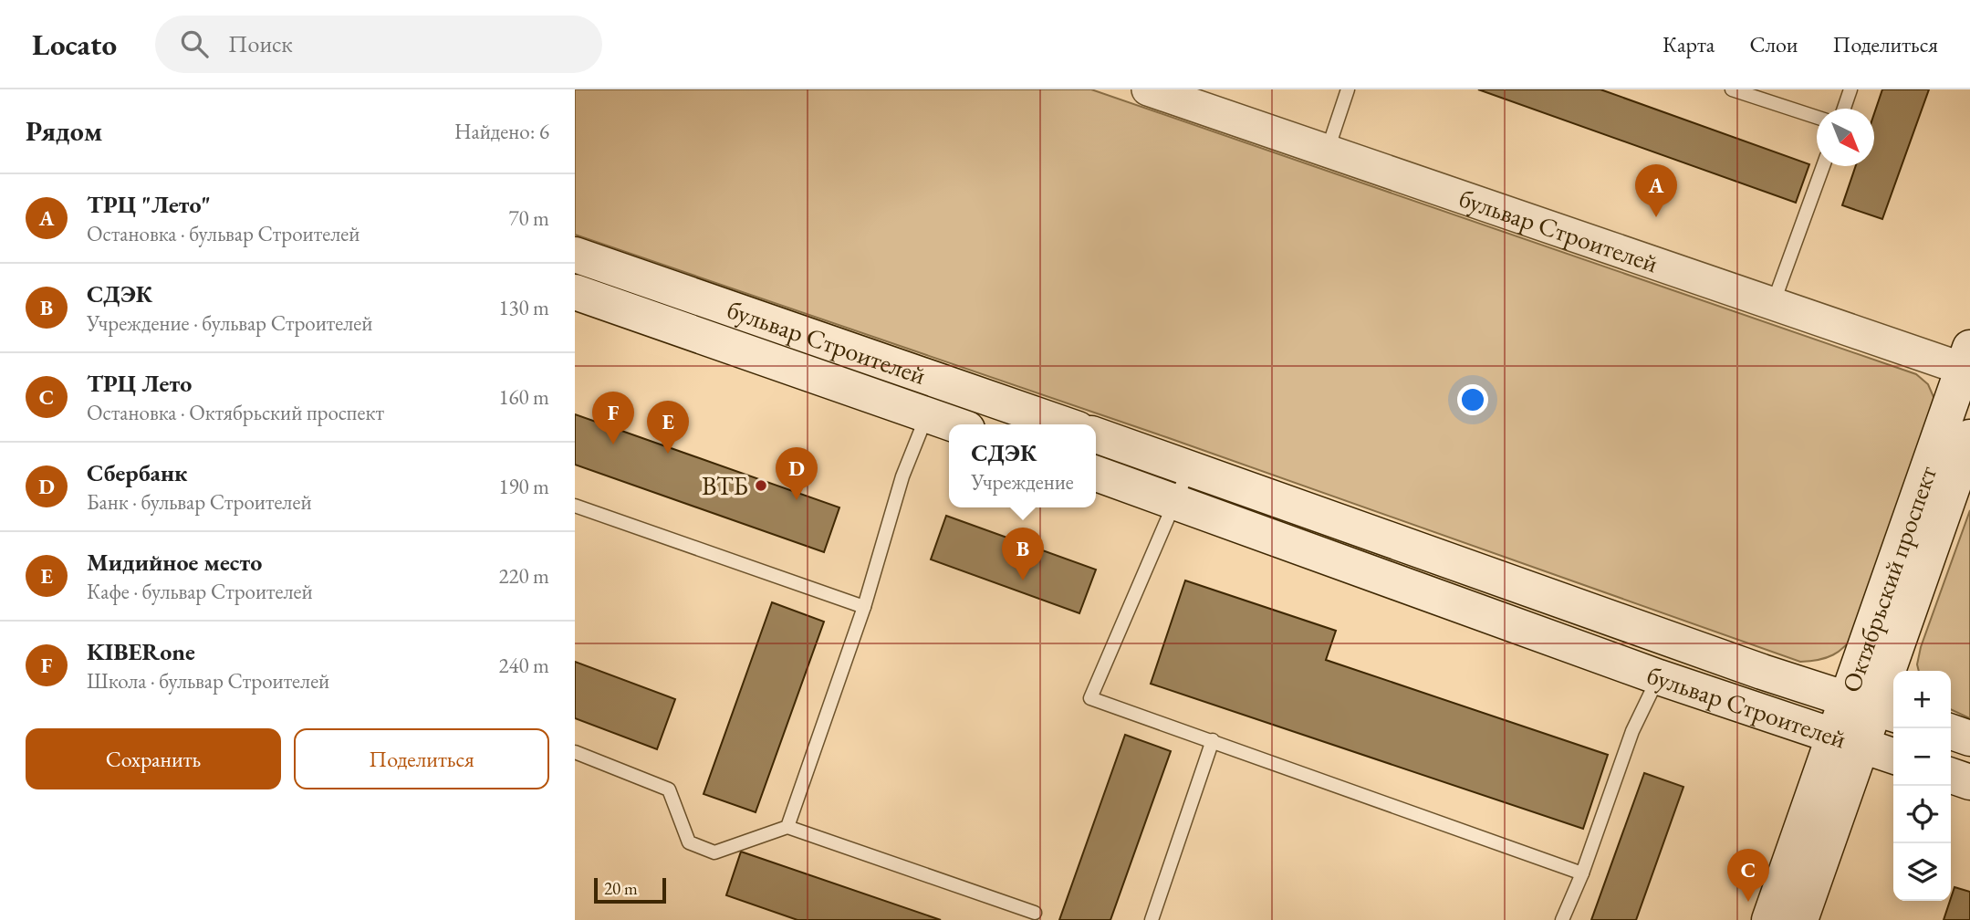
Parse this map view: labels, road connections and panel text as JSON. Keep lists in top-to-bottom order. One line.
{"streets":{"main road":["бульвар Строителей","Октябрьский проспект"]},"crossings":[["бульвар Строителей","Октябрьский проспект"]],"places":["ВТБ"],"scale_bar":"20 m","north":"bottom right","page":{"header":"Locato","search":"Поиск","nav":["Карта","Слои","Поделиться"],"heading":["Рядом","Найдено: 6"],"pins":["A","F","E","D","B","C"],"list":[{"mark":"A","name":"ТРЦ \"Лето\"","note":"Остановка · бульвар Строителей","value":"70 m"},{"mark":"B","name":"СДЭК","note":"Учреждение · бульвар Строителей","value":"130 m"},{"mark":"C","name":"ТРЦ Лето","note":"Остановка · Октябрьский проспект","value":"160 m"},{"mark":"D","name":"Сбербанк","note":"Банк · бульвар Строителей","value":"190 m"},{"mark":"E","name":"Мидийное место","note":"Кафе · бульвар Строителей","value":"220 m"},{"mark":"F","name":"KIBERone","note":"Школа · бульвар Строителей","value":"240 m"}],"popup":["СДЭК","Учреждение"],"map_buttons":["+","−"],"buttons":["Сохранить","Поделиться"],"scale":"20 m"}}
